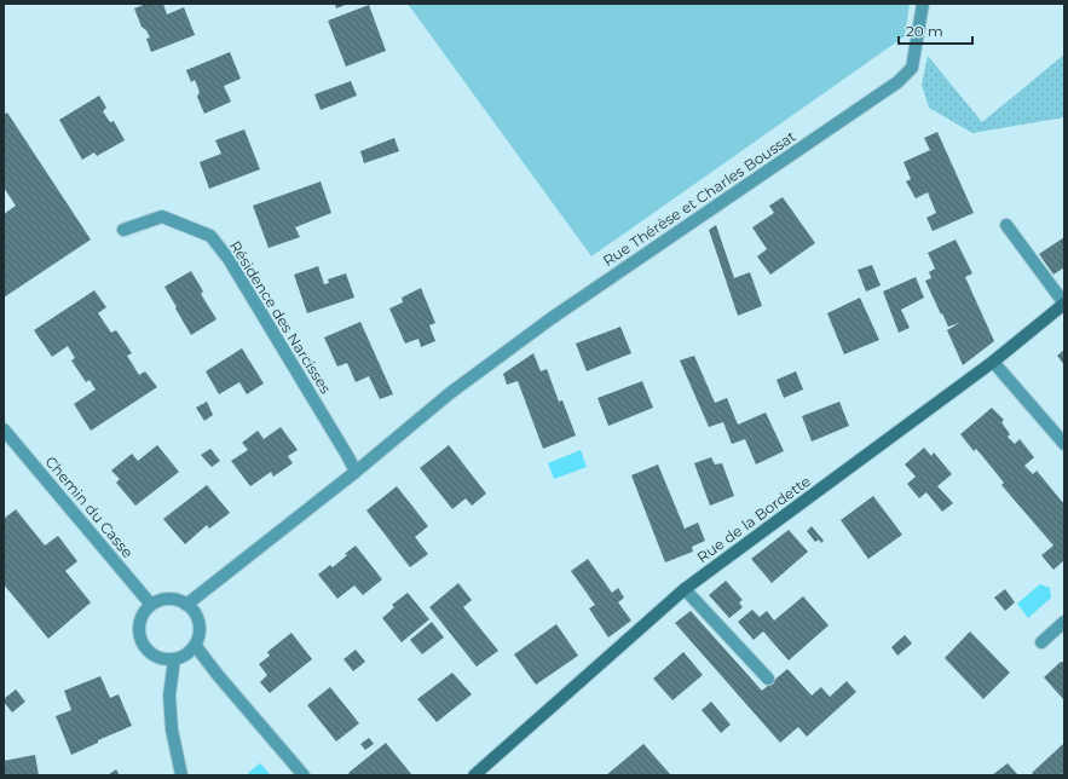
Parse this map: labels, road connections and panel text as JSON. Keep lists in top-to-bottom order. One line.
{"streets":{"street":["Rue Thérèse et Charles Boussat","Résidence des Narcisses","Chemin du Casse","Rue de la Bordette"]},"crossings":[["Rue Thérèse et Charles Boussat","Résidence des Narcisses"]],"scale_bar":"20 m"}
